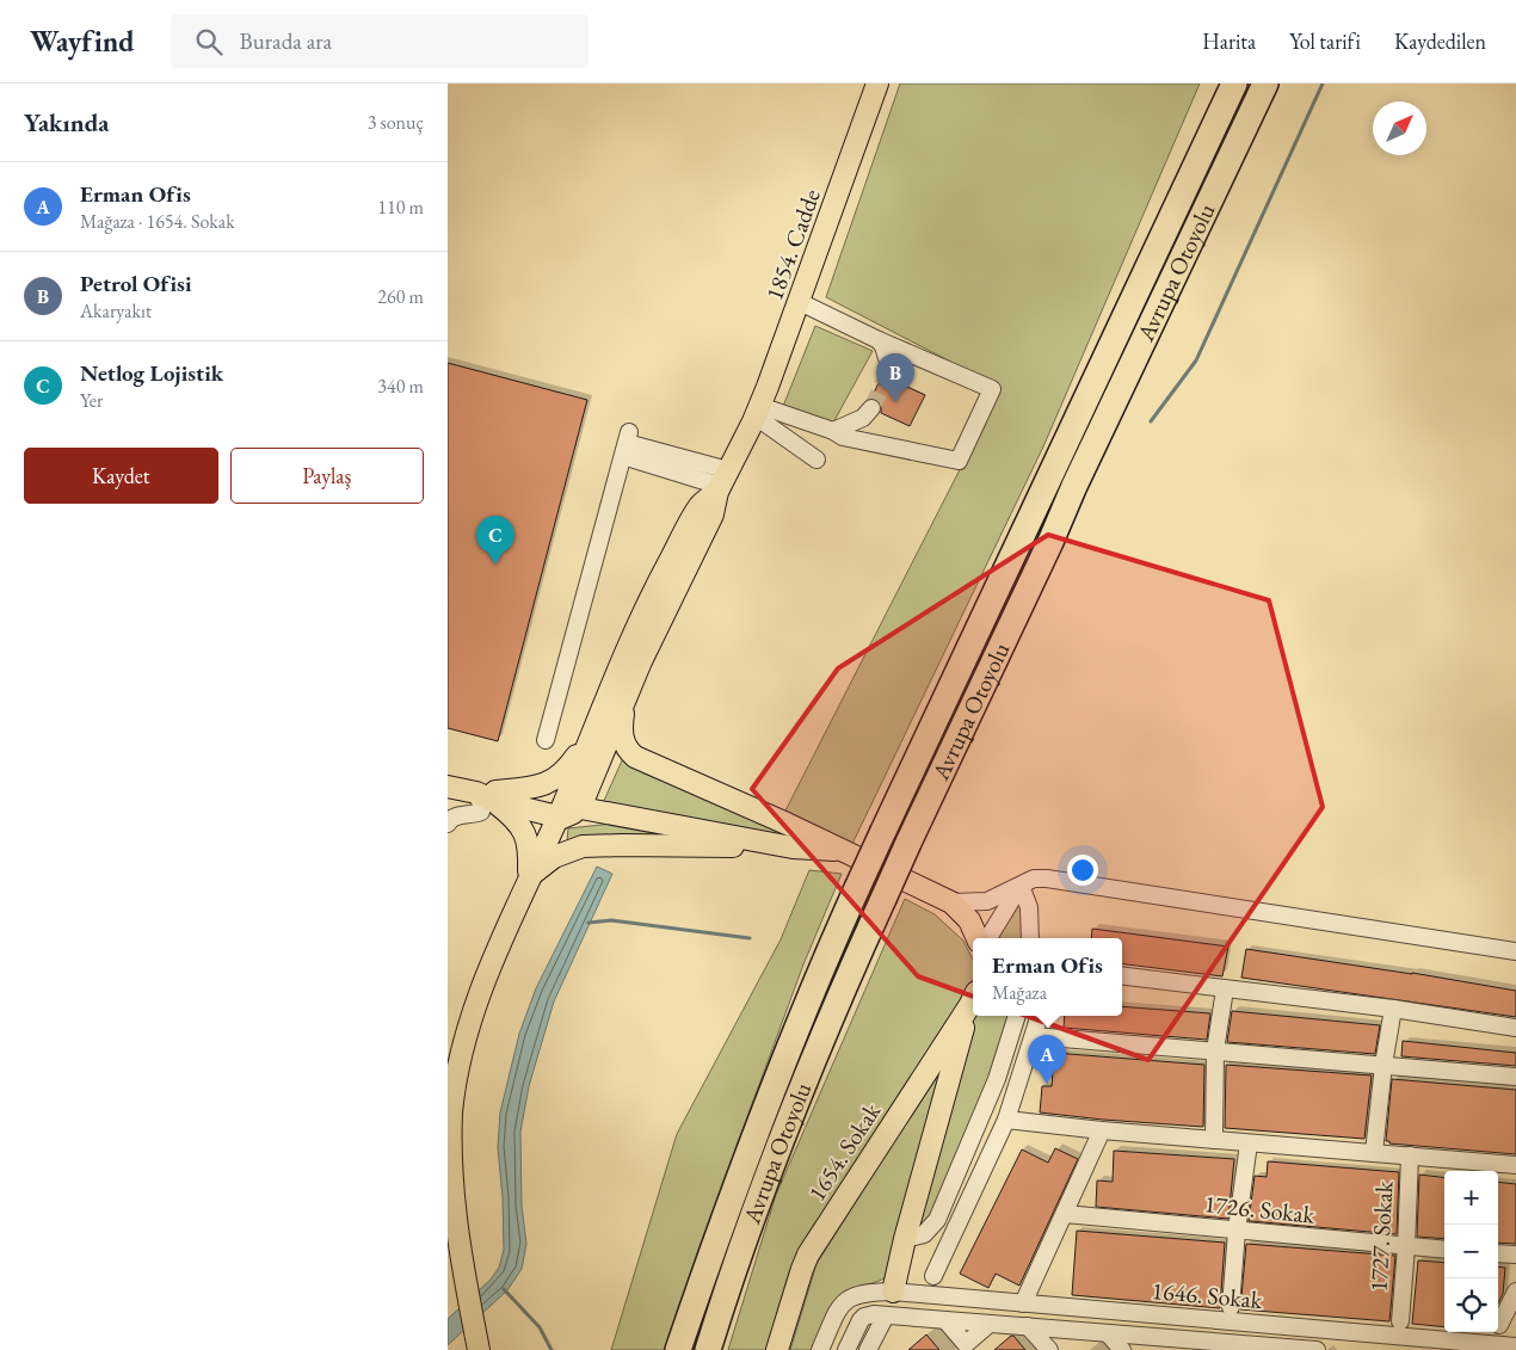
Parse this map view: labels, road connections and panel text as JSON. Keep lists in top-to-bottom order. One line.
{"streets":{"highway":["Avrupa Otoyolu"],"main road":["1854. Cadde","1654. Sokak"],"street":["1726. Sokak","1727. Sokak","1646. Sokak"]},"crossings":[["1726. Sokak","1727. Sokak"]],"north":"top right","page":{"header":"Wayfind","search":"Burada ara","nav":["Harita","Yol tarifi","Kaydedilen"],"heading":["Yakında","3 sonuç"],"list":[{"mark":"A","name":"Erman Ofis","note":"Mağaza · 1654. Sokak","value":"110 m"},{"mark":"B","name":"Petrol Ofisi","note":"Akaryakıt","value":"260 m"},{"mark":"C","name":"Netlog Lojistik","note":"Yer","value":"340 m"}],"pins":["B","C","A"],"buttons":["Kaydet","Paylaş"],"popup":["Erman Ofis","Mağaza"],"map_buttons":["+","−"]}}
